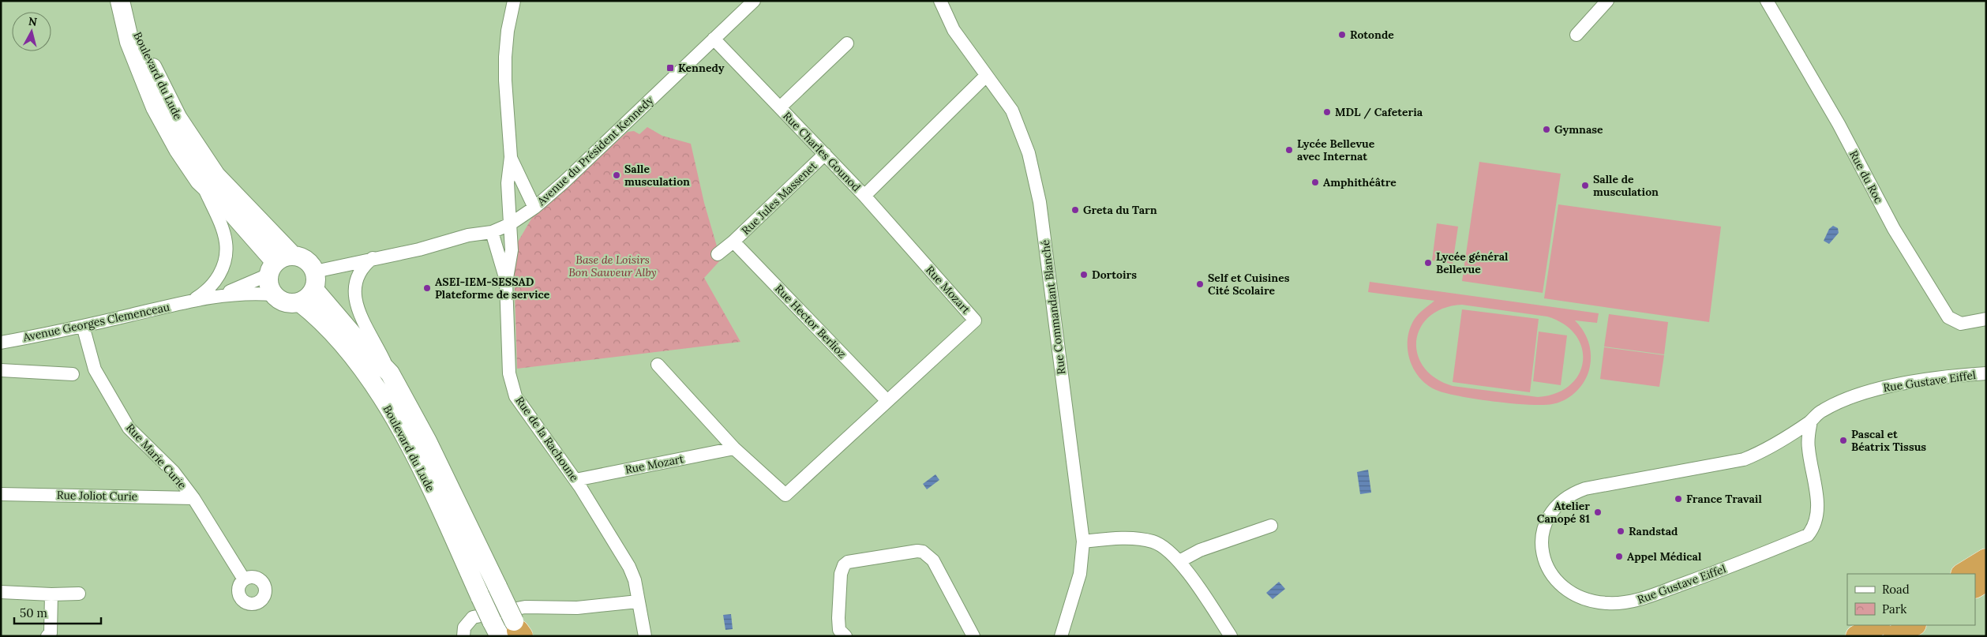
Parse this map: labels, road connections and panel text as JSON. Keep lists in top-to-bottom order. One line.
{"streets":{"main road":["Boulevard du Lude"],"street":["Avenue du Président Kennedy","Rue Charles Gounod","Rue du Roc","Rue Jules Massenet","Rue Mozart","Rue Commandant Blanché","Rue Hector Berlioz","Avenue Georges Clemenceau","Rue Gustave Eiffel","Rue de la Rachoune","Rue Marie Curie","Rue Joliot Curie"]},"crossings":[["Boulevard du Lude","Avenue du Président Kennedy"],["Avenue du Président Kennedy","Rue Charles Gounod"],["Avenue du Président Kennedy","Rue de la Rachoune"],["Rue Charles Gounod","Rue Jules Massenet"],["Rue Charles Gounod","Rue Mozart"],["Rue Jules Massenet","Rue Hector Berlioz"],["Rue Mozart","Rue Hector Berlioz"],["Rue Mozart","Rue de la Rachoune"],["Avenue Georges Clemenceau","Rue Marie Curie"],["Rue Marie Curie","Rue Joliot Curie"]],"parks":["Base de Loisirs Bon Sauveur Alby"],"places":{"other":["Rotonde","MDL / Cafeteria","Gymnase","Lycée Bellevue avec Internat","Salle musculation","Amphithéâtre","Salle de musculation","Greta du Tarn","Lycée général Bellevue","Dortoirs","Self et Cuisines Cité Scolaire","ASEI-IEM-SESSAD Plateforme de service","Pascal et Béatrix Tissus","France Travail","Atelier Canopé 81","Randstad","Appel Médical"],"transit":["Kennedy"]},"legend":["Road","Park"],"scale_bar":"50 m","north":"top"}
